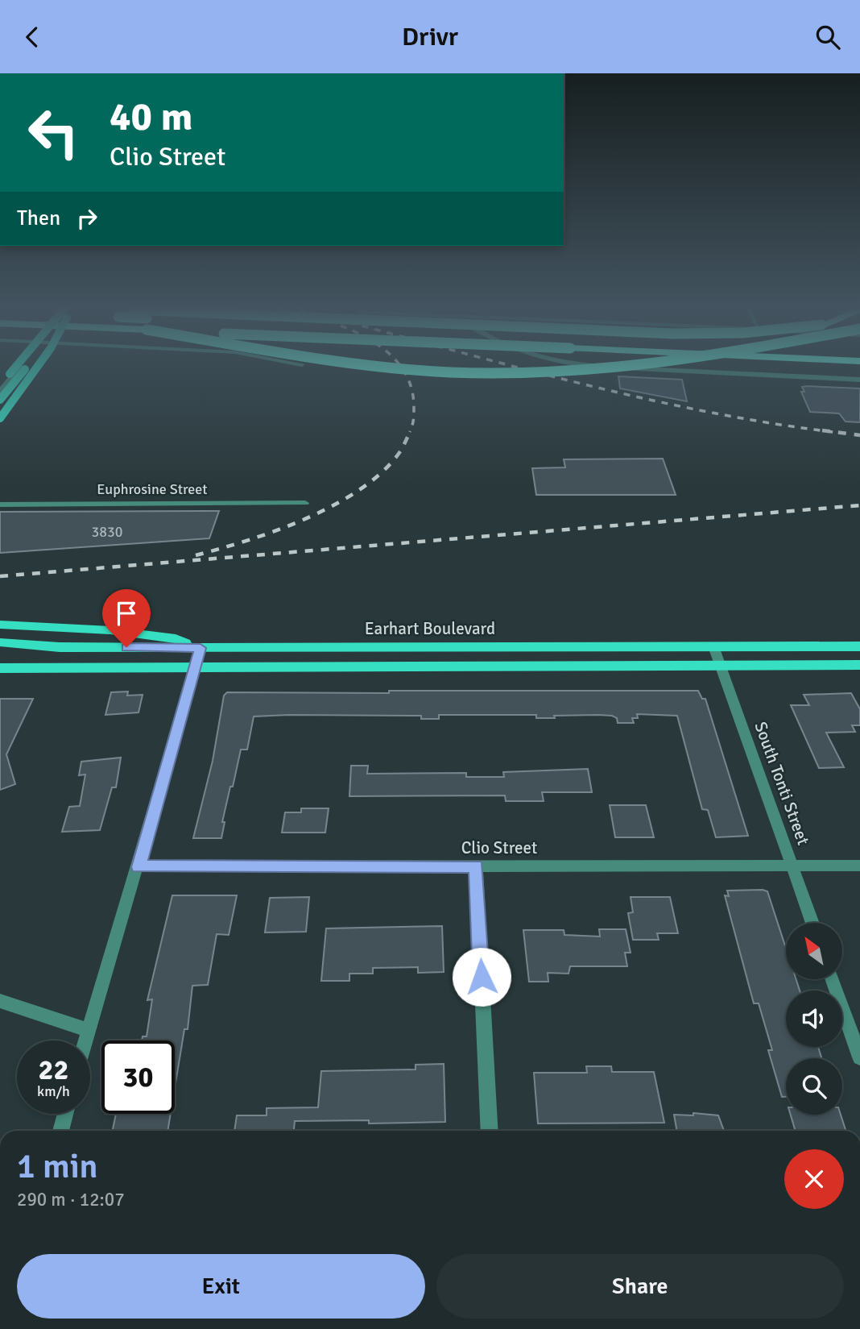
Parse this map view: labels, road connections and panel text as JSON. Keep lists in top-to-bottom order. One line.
{"streets":{"main road":["Earhart Boulevard"],"street":["Euphrosine Street","South Tonti Street","Clio Street"]},"crossings":[["Earhart Boulevard","South Tonti Street"],["South Tonti Street","Clio Street"]],"house_numbers":["3830"],"north":"top left","page":{"header":"Drivr","turn":["40 m","Clio Street"],"then":"Then","speed":"22 km/h","limit":"30","heading":["1 min","290 m · 12:07"],"buttons":["Exit","Share"]}}
